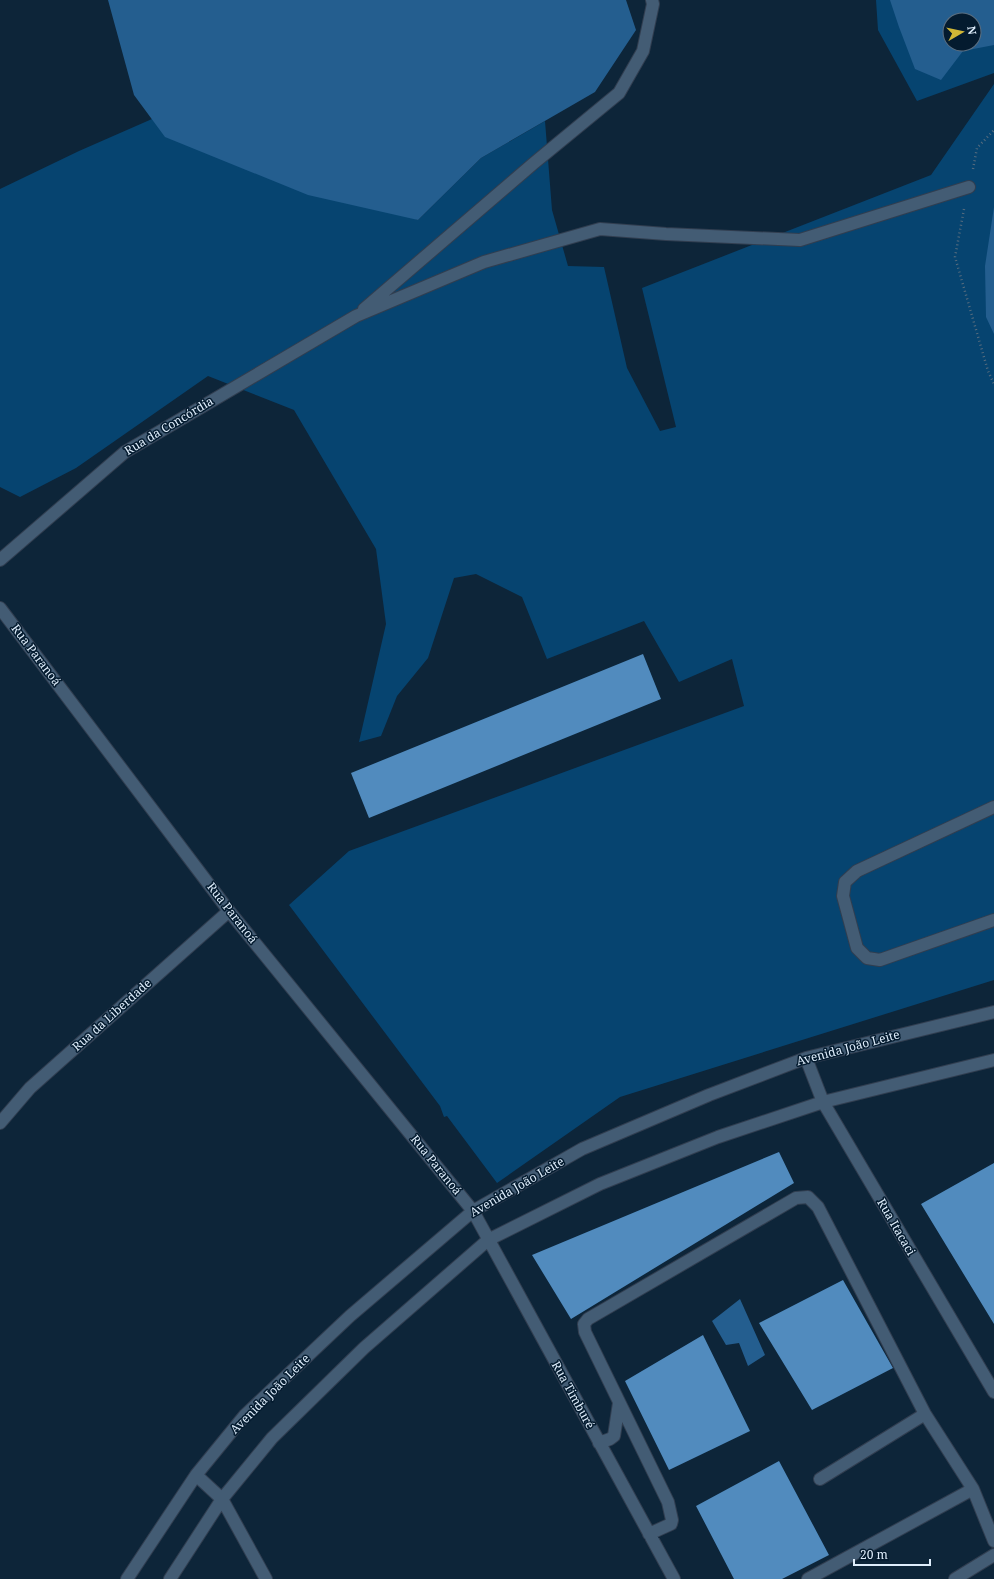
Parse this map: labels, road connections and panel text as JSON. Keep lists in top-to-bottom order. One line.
{"streets":{"street":["Rua da Concórdia","Rua Paranoá","Rua da Liberdade","Avenida João Leite","Rua Itacaci","Rua Timburé"]},"crossings":[["Rua Paranoá","Rua da Liberdade"],["Rua Paranoá","Avenida João Leite"],["Rua Paranoá","Rua Timburé"],["Avenida João Leite","Rua Itacaci"],["Avenida João Leite","Rua Timburé"]],"scale_bar":"20 m","north":"right"}
